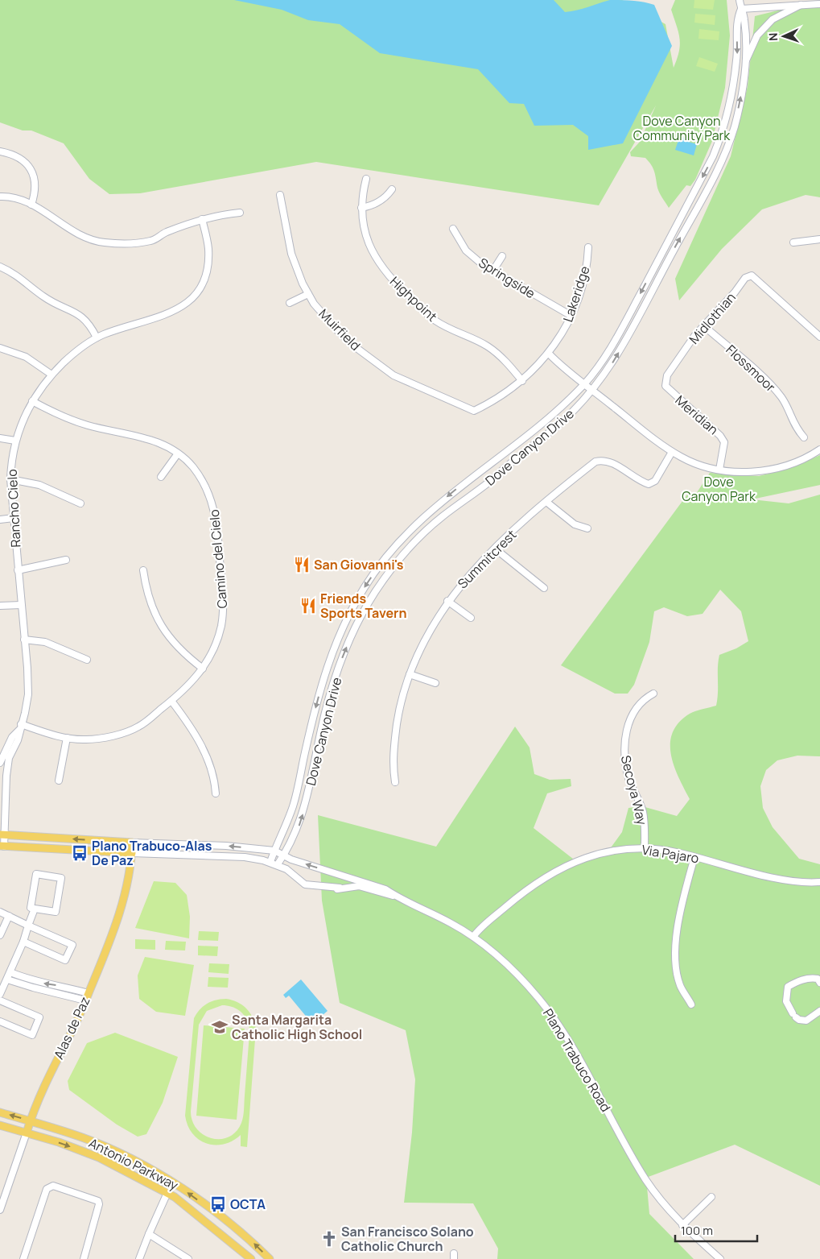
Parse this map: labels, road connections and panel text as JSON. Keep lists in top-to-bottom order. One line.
{"streets":{"main road":["Alas de Paz","Antonio Parkway"],"street":["Springside","Lakeridge","Highpoint","Midlothian","Muirfield","Flossmoor","Meridian","Dove Canyon Drive","Rancho Cielo","Camino del Cielo","Summitcrest","Secoya Way","Via Pajaro","Plano Trabuco Road"]},"crossings":[["Springside","Lakeridge"],["Lakeridge","Highpoint"],["Lakeridge","Muirfield"],["Midlothian","Flossmoor"],["Midlothian","Meridian"],["Dove Canyon Drive","Plano Trabuco Road"],["Rancho Cielo","Camino del Cielo"],["Secoya Way","Via Pajaro"],["Via Pajaro","Plano Trabuco Road"],["Alas de Paz","Plano Trabuco Road"],["Alas de Paz","Antonio Parkway"]],"parks":["Dove Canyon Community Park","Dove Canyon Park"],"places":{"restaurant":["San Giovanni's","Friends Sports Tavern"],"bus stop":["Plano Trabuco-Alas De Paz","OCTA"],"school or university":["Santa Margarita Catholic High School"],"church":["San Francisco Solano Catholic Church"]},"scale_bar":"100 m","north":"left"}
